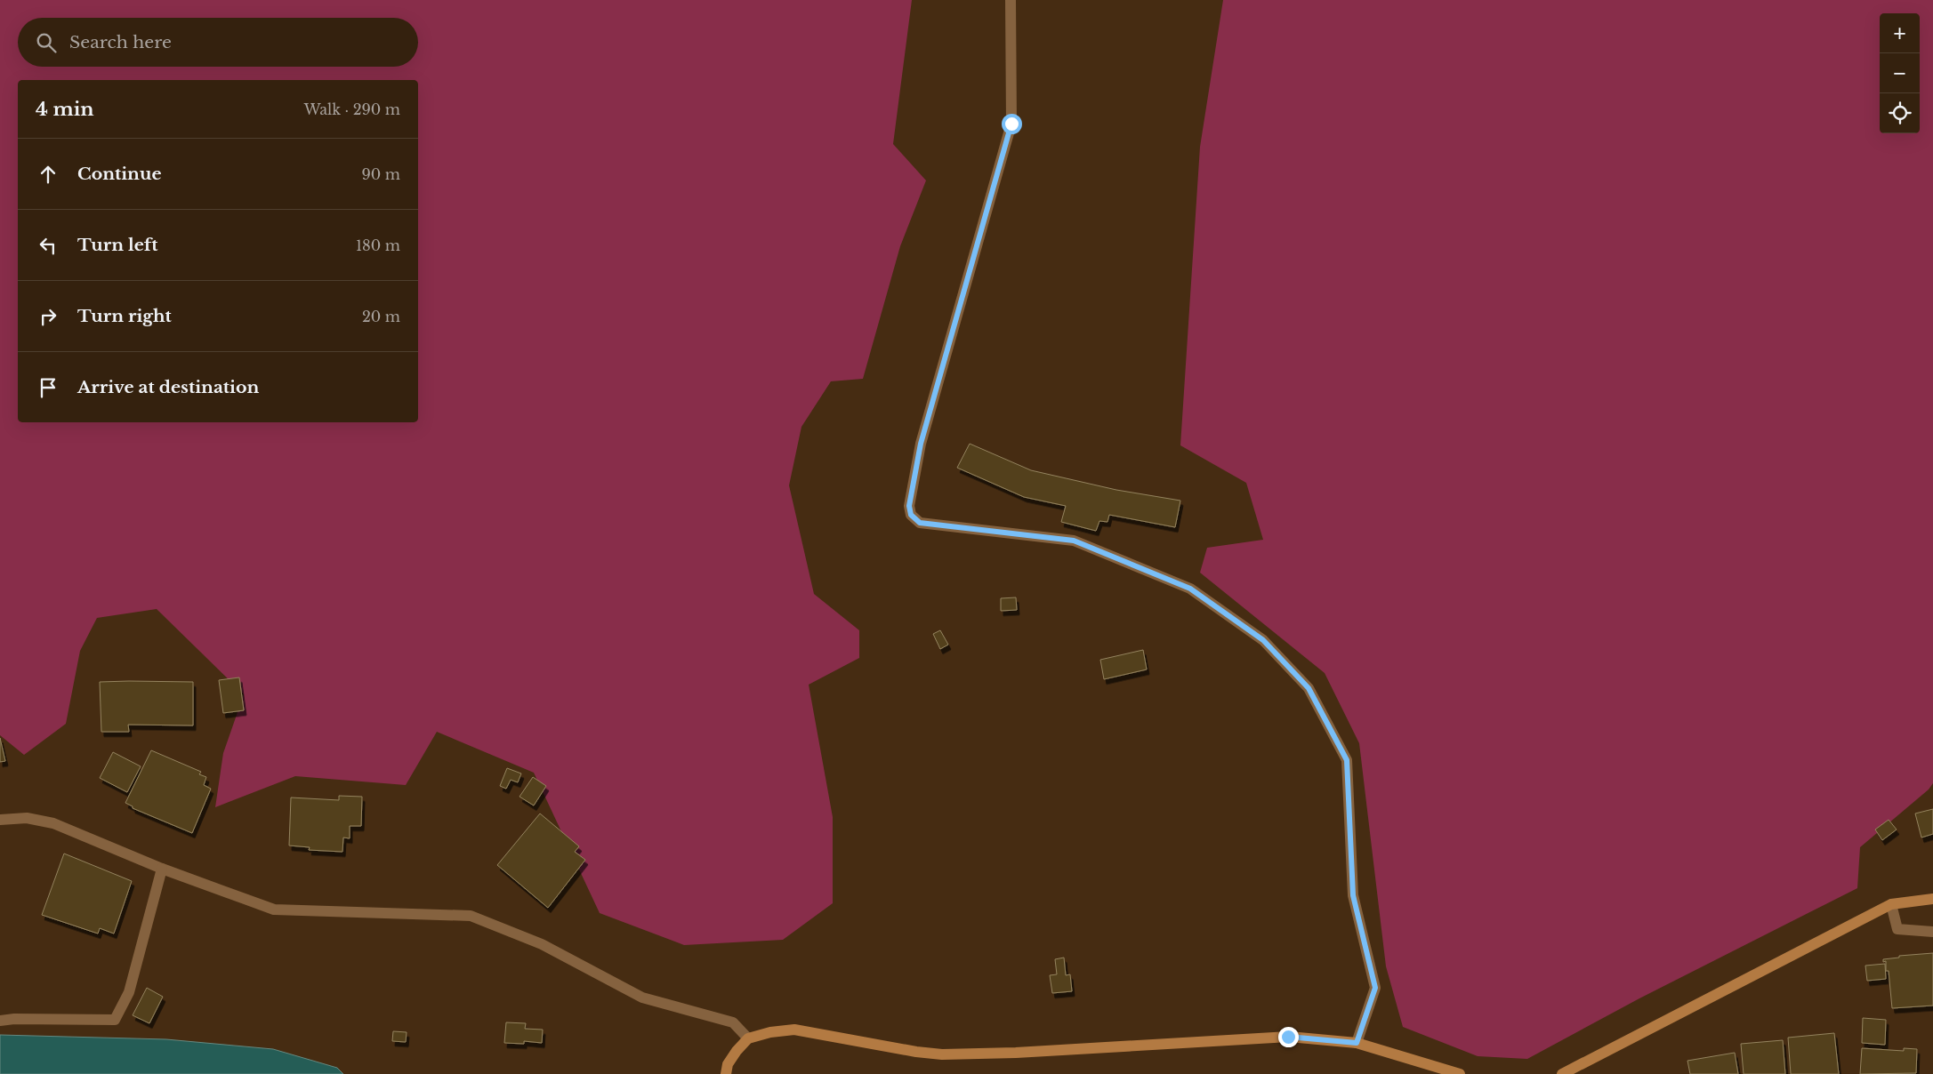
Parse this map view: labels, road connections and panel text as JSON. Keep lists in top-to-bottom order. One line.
{"page":{"map_buttons":["+","−"],"search":"Search here","heading":["4 min","Walk · 290 m"],"list":[["Continue","90 m"],["Turn left","180 m"],["Turn right","20 m"],"Arrive at destination"]}}
